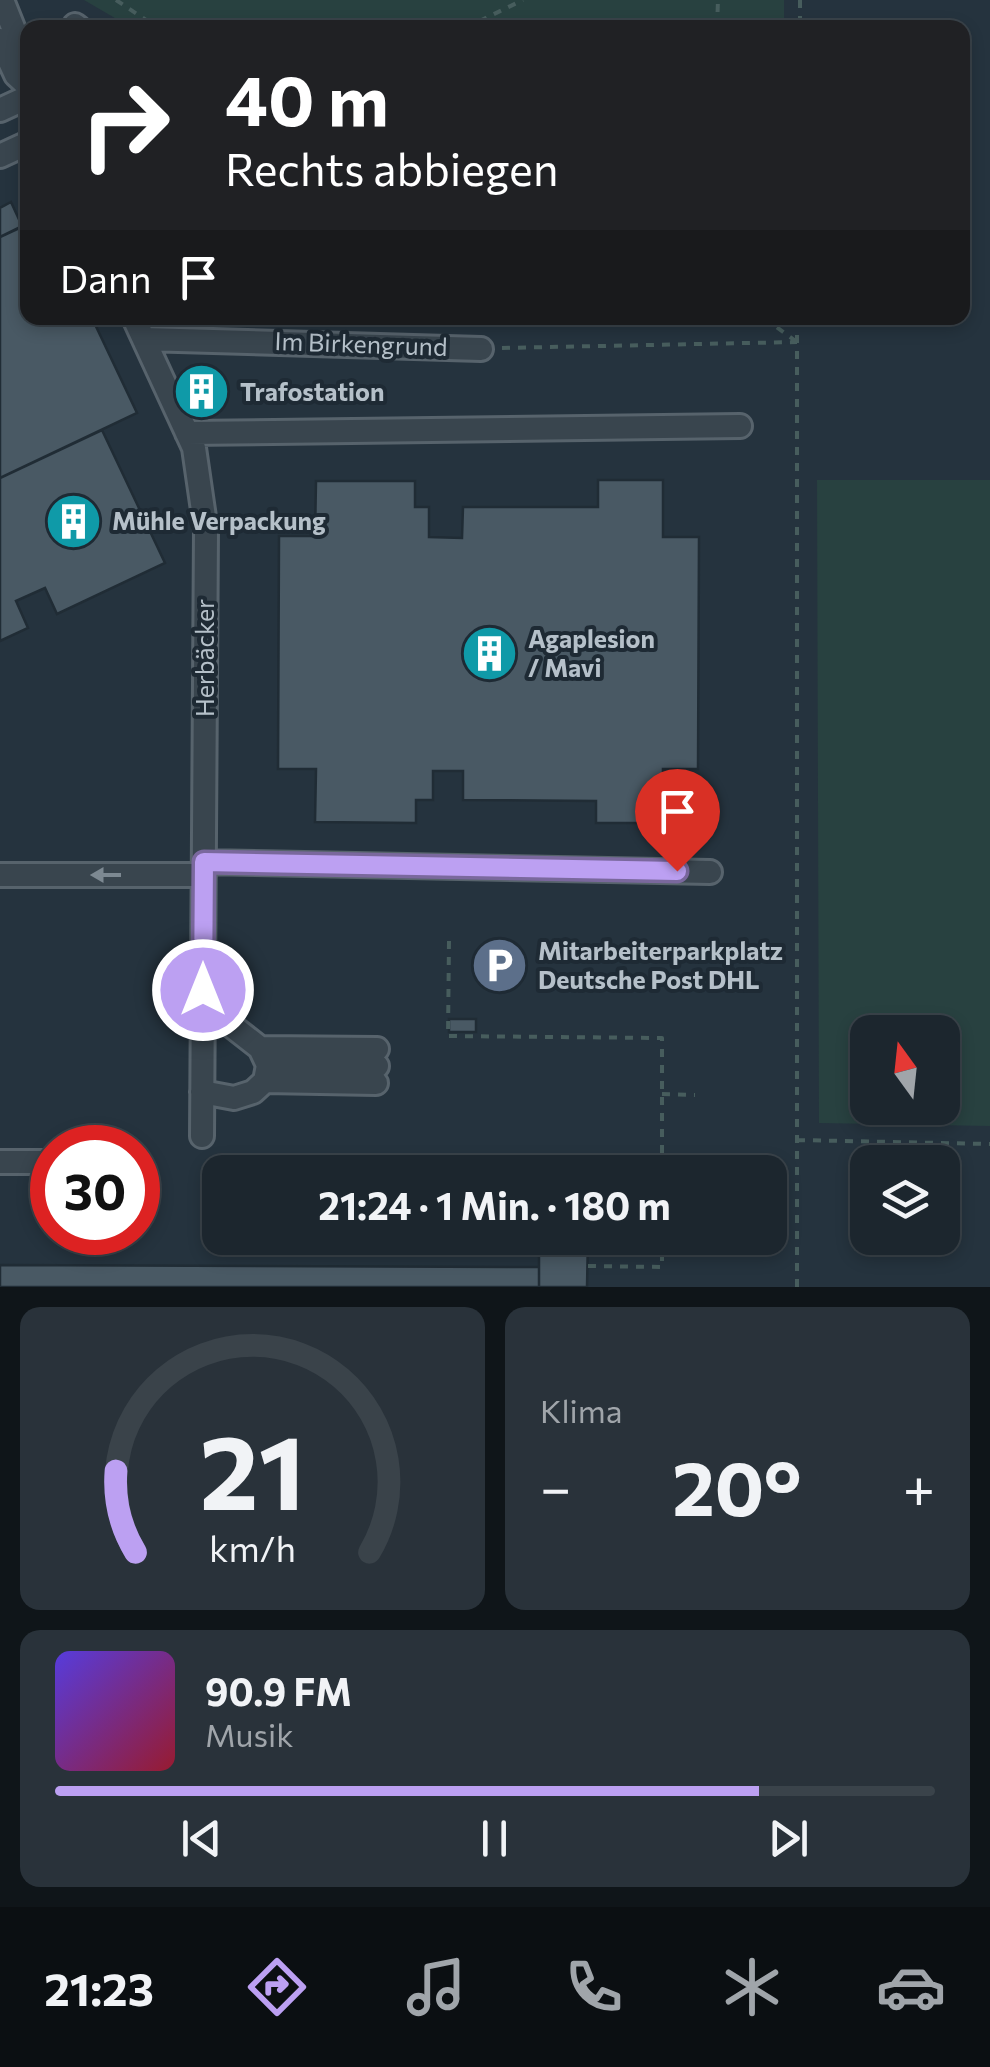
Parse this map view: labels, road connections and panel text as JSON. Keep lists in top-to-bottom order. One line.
{"streets":{"street":["Im Birkengrund","Herbäcker"]},"crossings":[["Im Birkengrund","Herbäcker"]],"places":{"building":["Trafostation","Mühle Verpackung","Agaplesion / Mavi"],"parking":["Mitarbeiterparkplatz Deutsche Post DHL"]},"north":"top","page":{"turn":["40 m","Rechts abbiegen"],"then":"Dann","limit":"30","trip":"21:24 · 1 Min. · 180 m","tile":"Klima","heat":["−","20°","+"],"song":["90.9 FM","Musik"],"tabs":"21:23","gauge":["21","km/h"]}}
